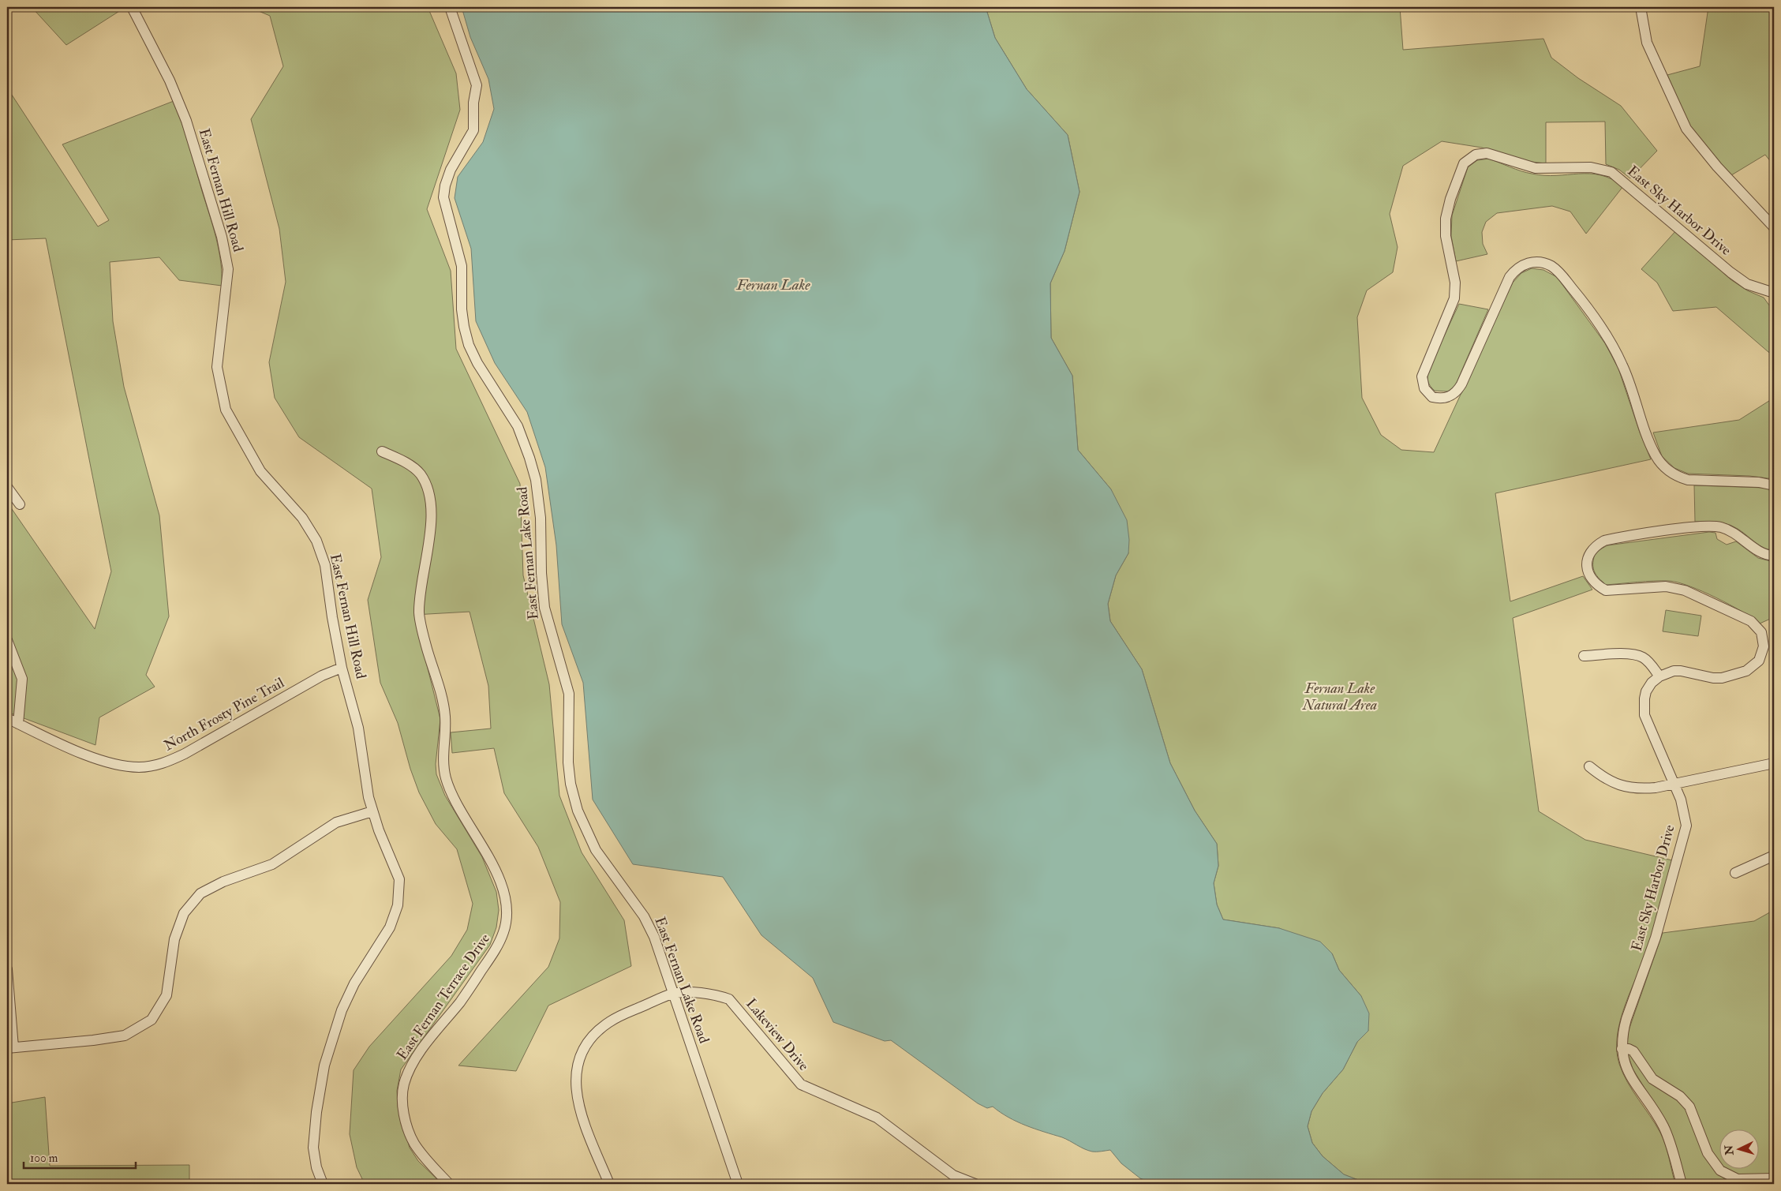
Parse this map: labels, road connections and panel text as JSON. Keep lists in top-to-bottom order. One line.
{"streets":{"street":["East Fernan Hill Road","East Sky Harbor Drive","East Fernan Lake Road","North Frosty Pine Trail","East Fernan Terrace Drive","Lakeview Drive"]},"crossings":[["East Fernan Hill Road","North Frosty Pine Trail"],["East Fernan Lake Road","Lakeview Drive"]],"water":["Fernan Lake"],"parks":["Fernan Lake Natural Area"],"scale_bar":"100 m","north":"left"}
